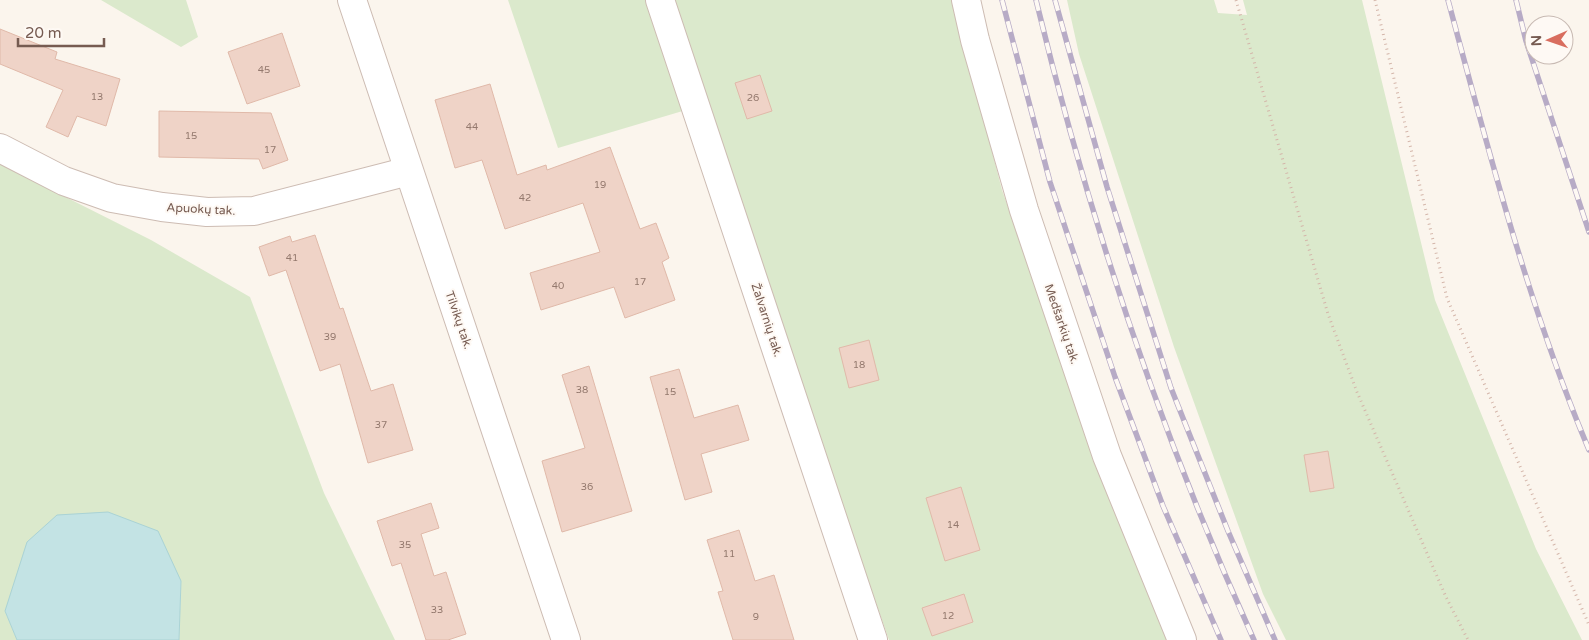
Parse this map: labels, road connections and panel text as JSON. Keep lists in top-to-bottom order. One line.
{"streets":{"street":["Apuokų tak.","Tilvikų tak.","Žalvarnių tak.","Medšarkių tak."]},"crossings":[["Apuokų tak.","Tilvikų tak."]],"house_numbers":["45","13","26","44","15","17","19","42","41","17","40","39","18","38","15","37","36","14","35","11","33","12","9"],"scale_bar":"20 m","north":"left"}
